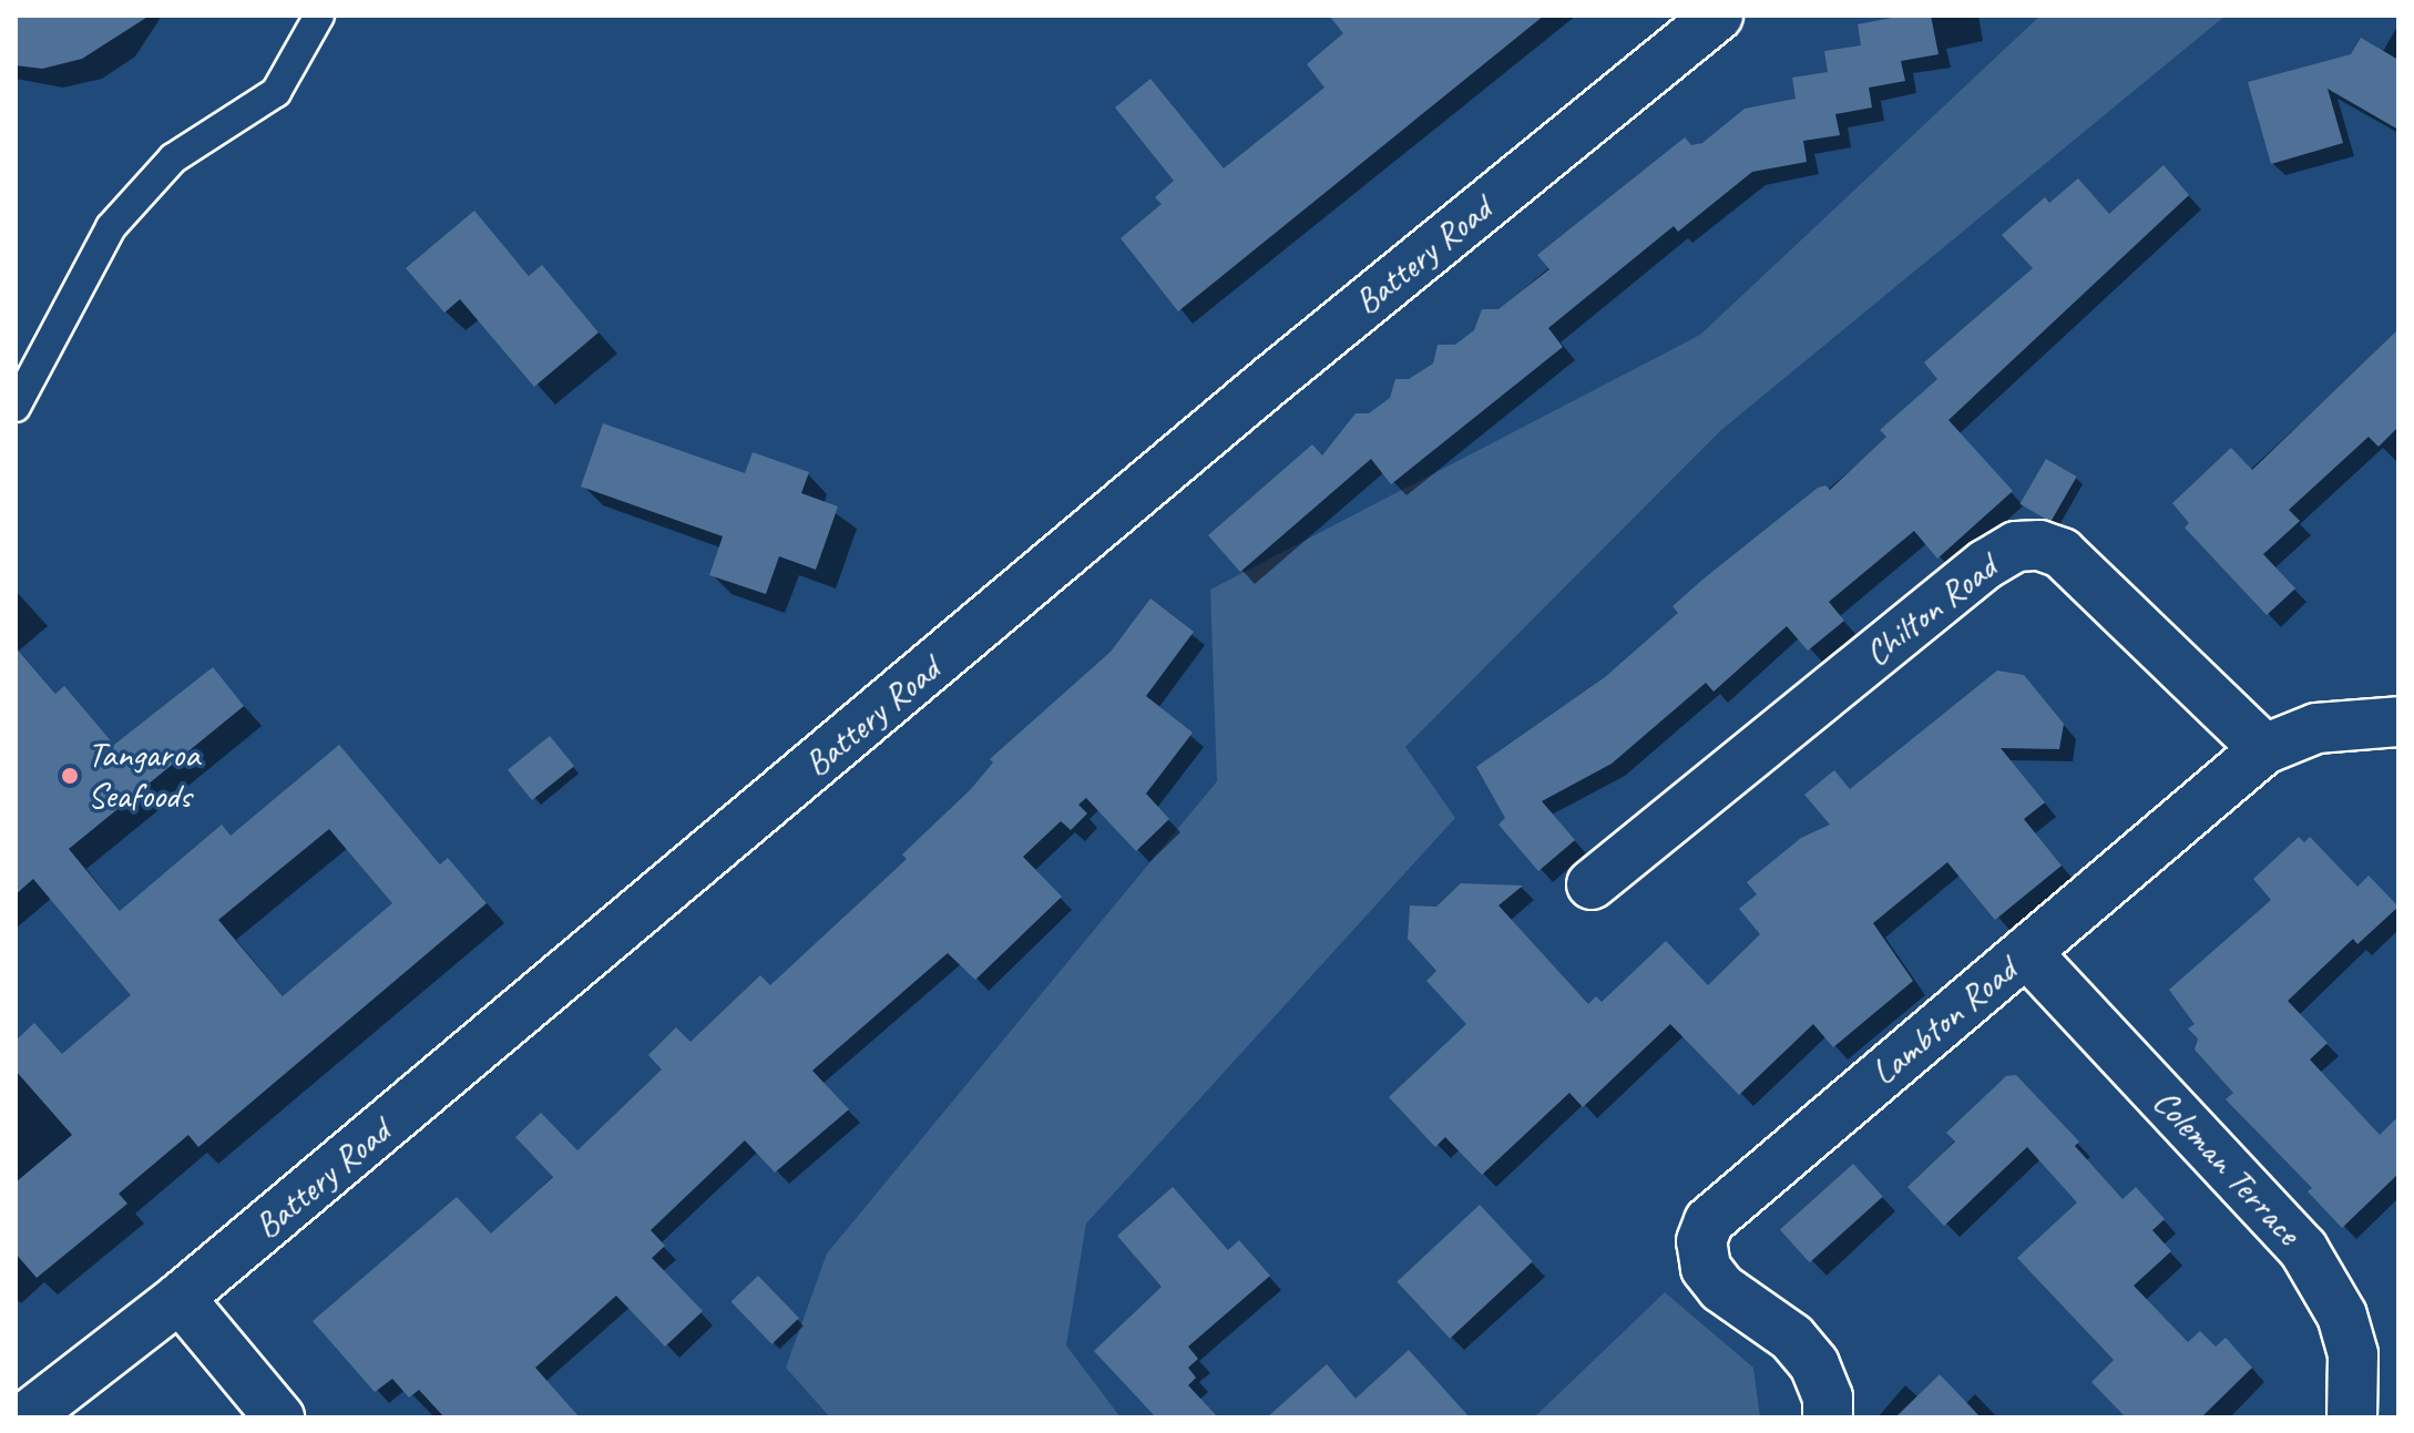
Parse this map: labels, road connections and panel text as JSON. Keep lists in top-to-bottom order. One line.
{"streets":{"street":["Battery Road","Chilton Road","Lambton Road","Coleman Terrace"]},"crossings":[["Chilton Road","Lambton Road"],["Lambton Road","Coleman Terrace"]],"places":["Tangaroa Seafoods"]}
